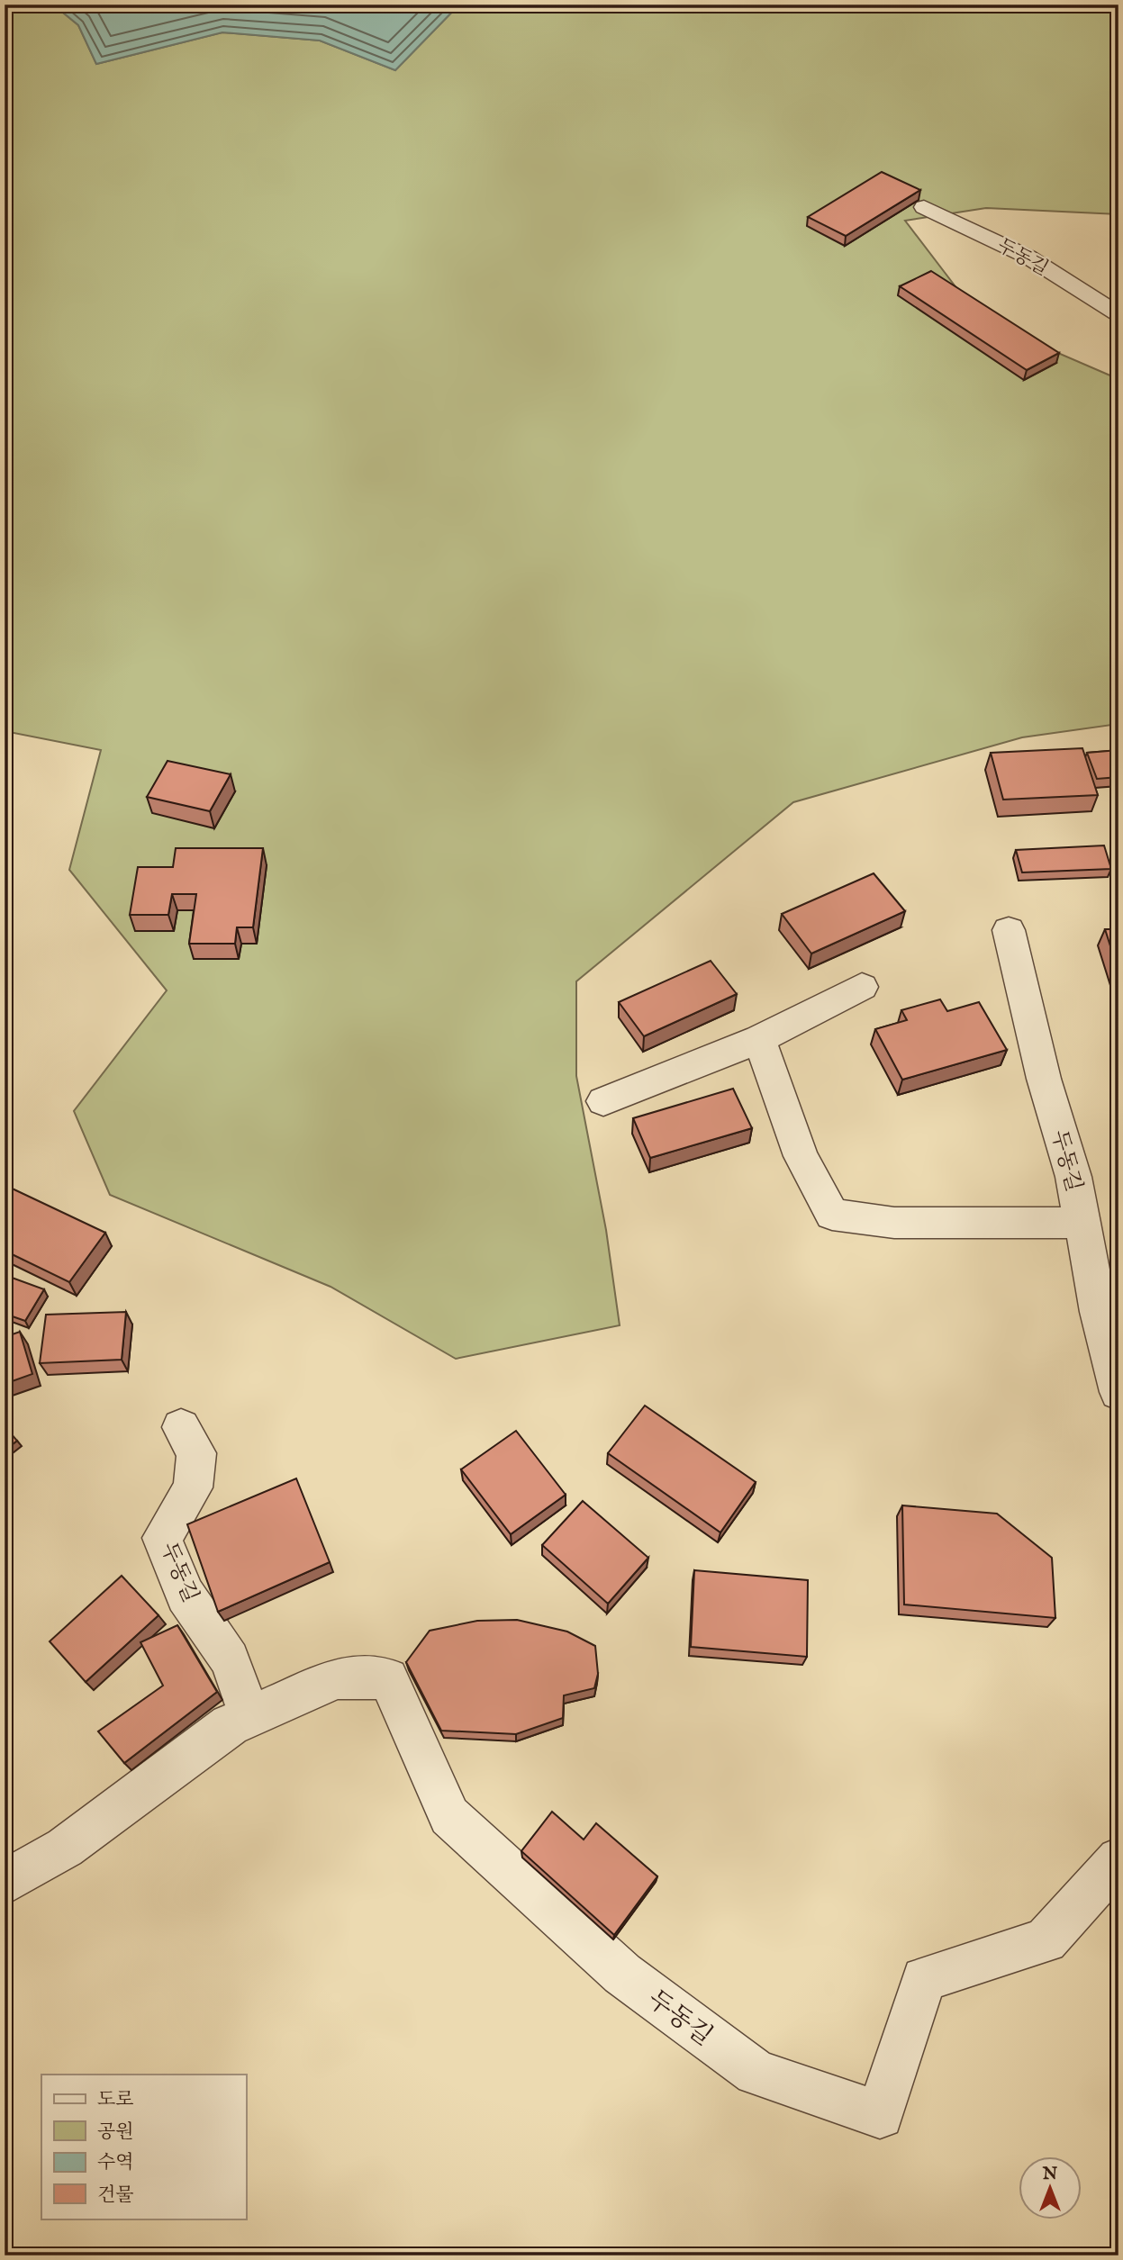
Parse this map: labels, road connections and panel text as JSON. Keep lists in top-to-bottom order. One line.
{"streets":{"street":["두동길"]},"legend":["도로","공원","수역","건물"],"north":"top"}
